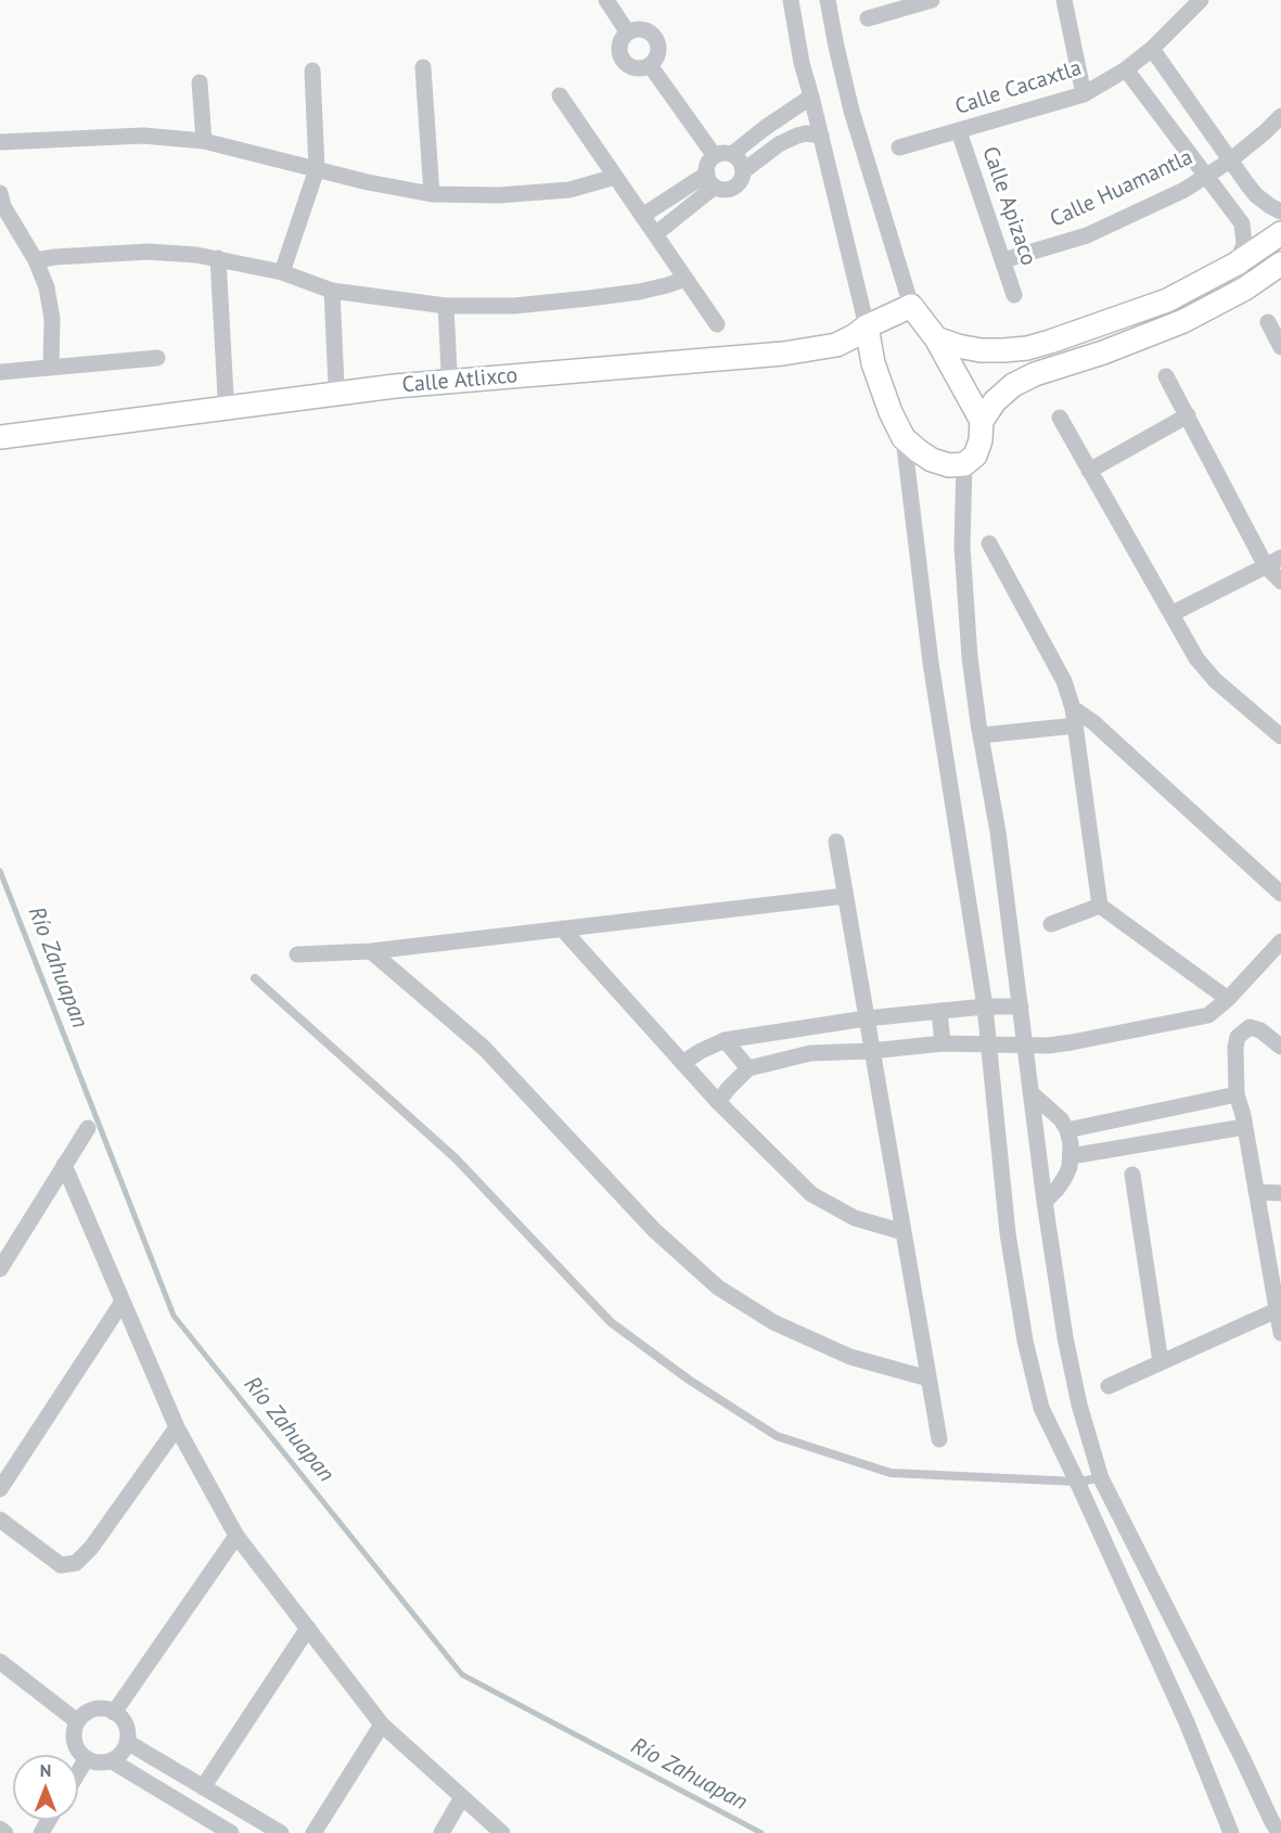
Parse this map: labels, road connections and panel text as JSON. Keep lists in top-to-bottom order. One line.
{"streets":{"street":["Calle Cacaxtla","Calle Huamantla","Calle Apizaco","Calle Atlixco"]},"crossings":[["Calle Cacaxtla","Calle Apizaco"],["Calle Huamantla","Calle Apizaco"]],"water":["Río Zahuapan"],"north":"top"}
